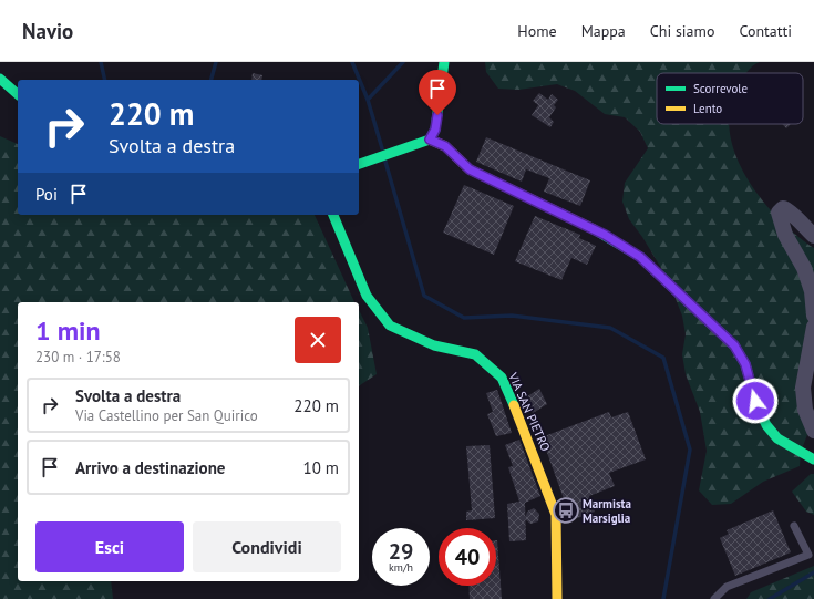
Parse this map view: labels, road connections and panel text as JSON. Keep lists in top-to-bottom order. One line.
{"streets":{"street":["VIA SAN PIETRO"]},"places":{"bus stop":["Marmista Marsiglia"]},"legend":["Scorrevole","Lento"],"page":{"header":"Navio","nav":["Home","Mappa","Chi siamo","Contatti"],"turn":["220 m","Svolta a destra"],"then":"Poi","heading":["1 min","230 m · 17:58"],"list":[{"name":"Svolta a destra","note":"Via Castellino per San Quirico","value":"220 m"},{"name":"Arrivo a destinazione","value":"10 m"}],"buttons":["Esci","Condividi"],"speed":"29 km/h","limit":"40"}}
